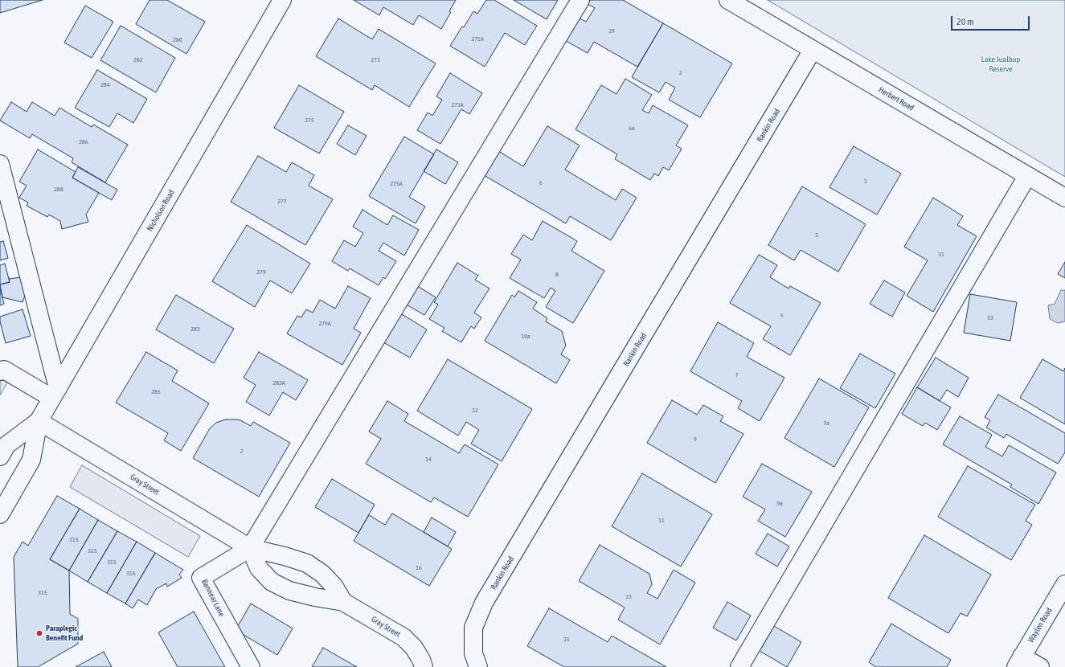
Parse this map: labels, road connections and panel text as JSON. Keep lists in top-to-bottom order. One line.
{"streets":{"street":["Herbert Road","Rankin Road","Nicholson Road","Gray Street","Bannear Lane","Waylen Road"]},"crossings":[["Herbert Road","Rankin Road"],["Nicholson Road","Gray Street"],["Gray Street","Bannear Lane"]],"parks":["Lake Jualbup Reserve"],"places":["Paraplegic Benefit Fund"],"house_numbers":["29","271A","280","282","273","2","284","273A","275","6a","286","1","6","275A","288","277","3","31","279","8","5","33","279A","283","10a","7","283A","285","12","7a","9","2","14","9a","11","315","315","315","16","315","315","13","15"],"scale_bar":"20 m"}
